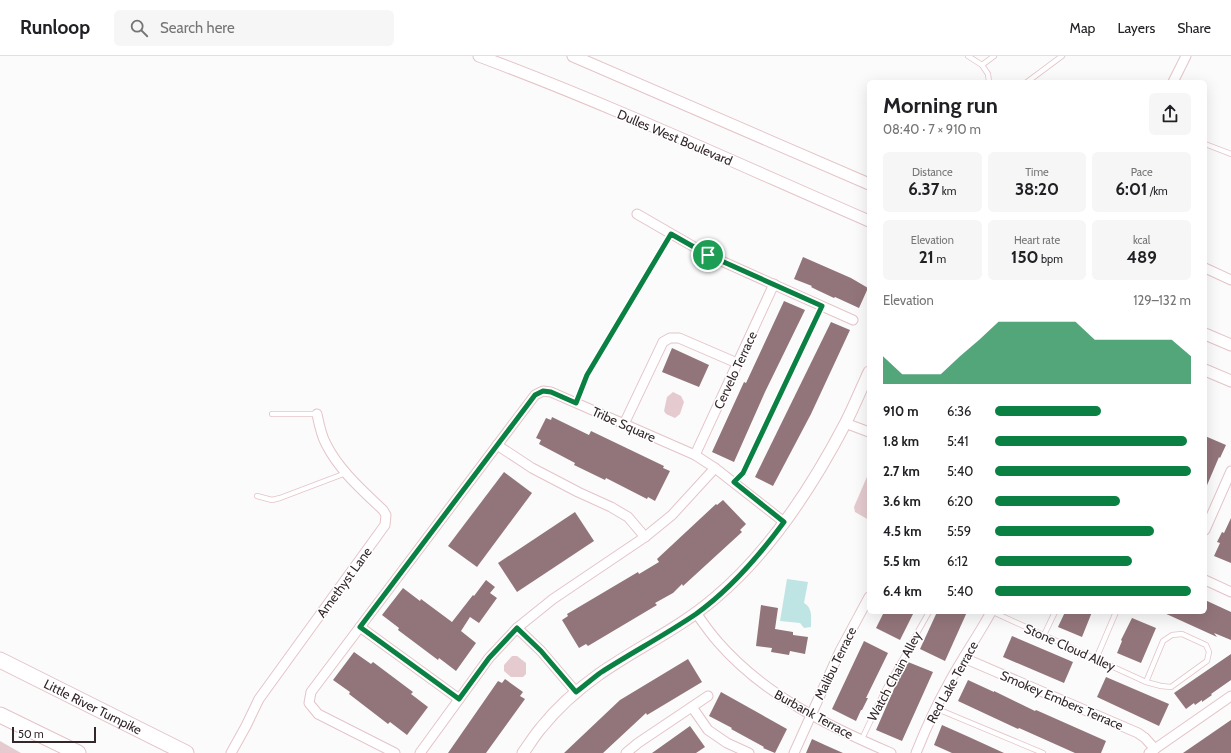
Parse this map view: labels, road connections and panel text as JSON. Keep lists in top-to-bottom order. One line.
{"streets":{"highway":["Little River Turnpike"],"street":["Dulles West Boulevard","Cervelo Terrace","Tribe Square","Amethyst Lane","Malibu Terrace","Red Lake Terrace","Smokey Embers Terrace","Burbank Terrace"],"lane":["Stone Cloud Alley","Watch Chain Alley"]},"crossings":[["Cervelo Terrace","Tribe Square"],["Malibu Terrace","Burbank Terrace"],["Watch Chain Alley","Burbank Terrace"],["Red Lake Terrace","Smokey Embers Terrace"]],"scale_bar":"50 m","page":{"header":"Runloop","search":"Search here","nav":["Map","Layers","Share"],"heading":["Morning run","08:40 · 7 × 910 m"],"stats":[["Distance","6.37 km"],["Time","38:20"],["Pace","6:01 /km"],["Elevation","21 m"],["Heart rate","150 bpm"],["kcal","489"]],"chart":["Elevation","129–132 m"],"list":[{"name":"910 m","note":"6:36"},{"name":"1.8 km","note":"5:41"},{"name":"2.7 km","note":"5:40"},{"name":"3.6 km","note":"6:20"},{"name":"4.5 km","note":"5:59"},{"name":"5.5 km","note":"6:12"},{"name":"6.4 km","note":"5:40"}],"scale":"50 m"}}
